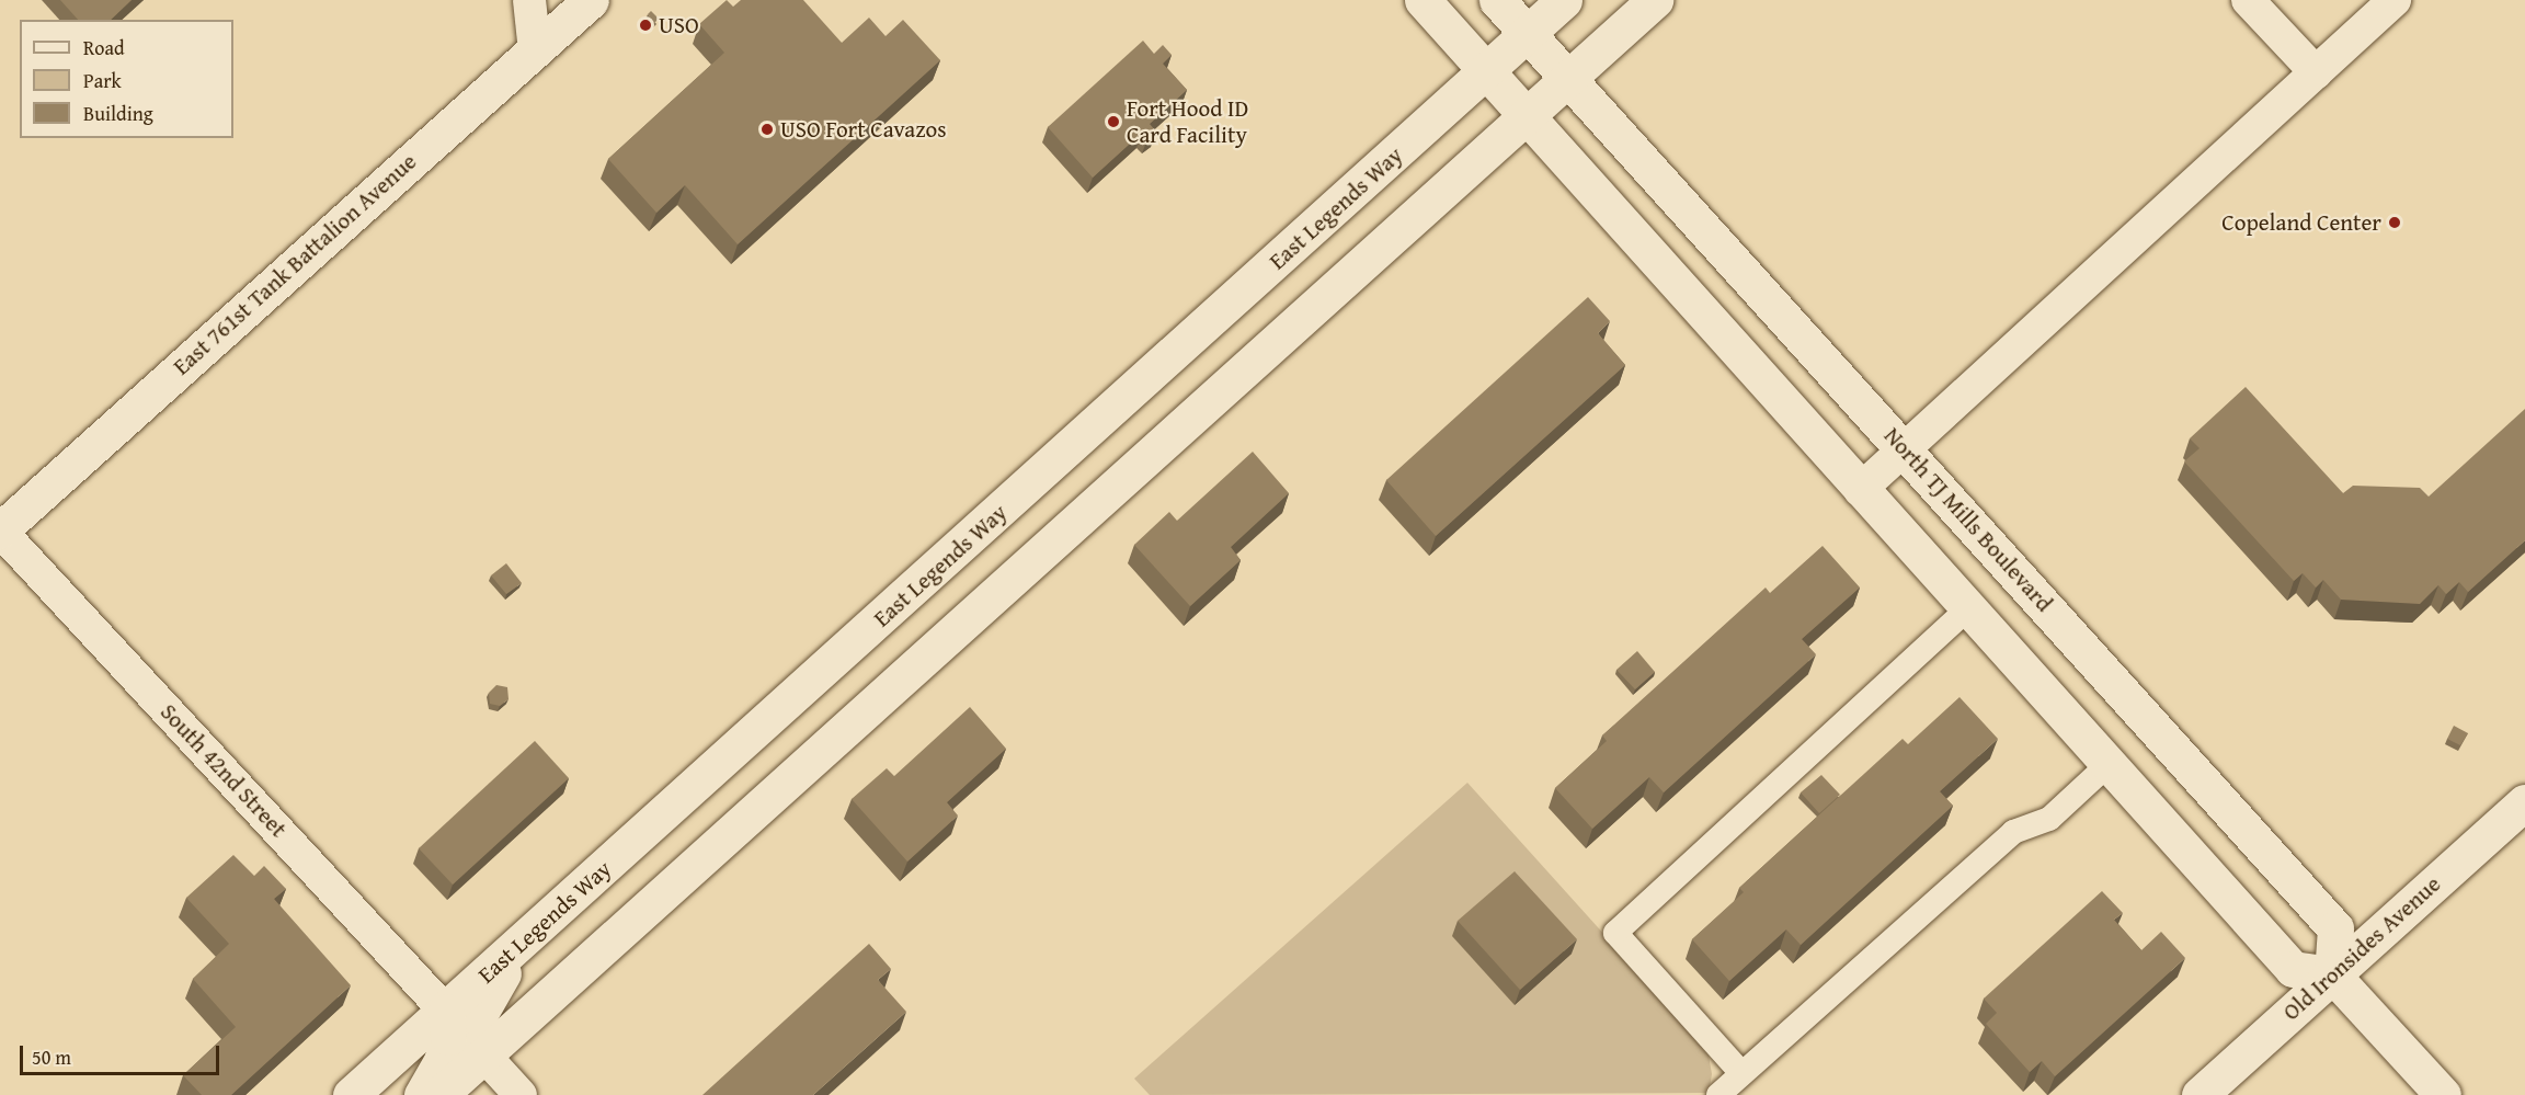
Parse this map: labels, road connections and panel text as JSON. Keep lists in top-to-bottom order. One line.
{"streets":{"street":["East Legends Way","East 761st Tank Battalion Avenue","North TJ Mills Boulevard","South 42nd Street","Old Ironsides Avenue"]},"crossings":[["East Legends Way","North TJ Mills Boulevard"],["East Legends Way","South 42nd Street"],["East 761st Tank Battalion Avenue","South 42nd Street"],["North TJ Mills Boulevard","Old Ironsides Avenue"]],"places":["USO","Fort Hood ID Card Facility","USO Fort Cavazos","Copeland Center"],"legend":["Road","Park","Building"],"scale_bar":"50 m"}
